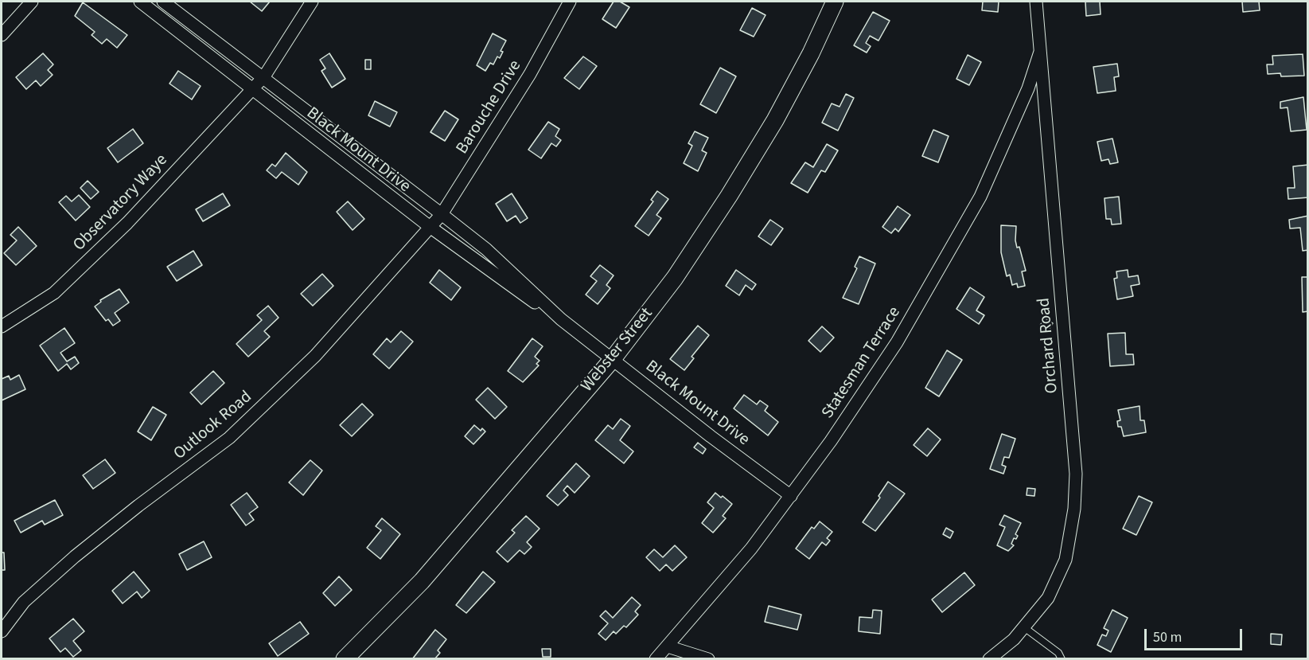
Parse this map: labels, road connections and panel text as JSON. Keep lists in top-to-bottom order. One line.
{"streets":{"street":["Barouche Drive","Black Mount Drive","Observatory Waye","Orchard Road","Webster Street","Statesman Terrace","Outlook Road"]},"crossings":[["Barouche Drive","Black Mount Drive"],["Barouche Drive","Outlook Road"],["Black Mount Drive","Observatory Waye"],["Black Mount Drive","Webster Street"],["Black Mount Drive","Statesman Terrace"],["Black Mount Drive","Outlook Road"],["Orchard Road","Statesman Terrace"]],"scale_bar":"50 m"}
